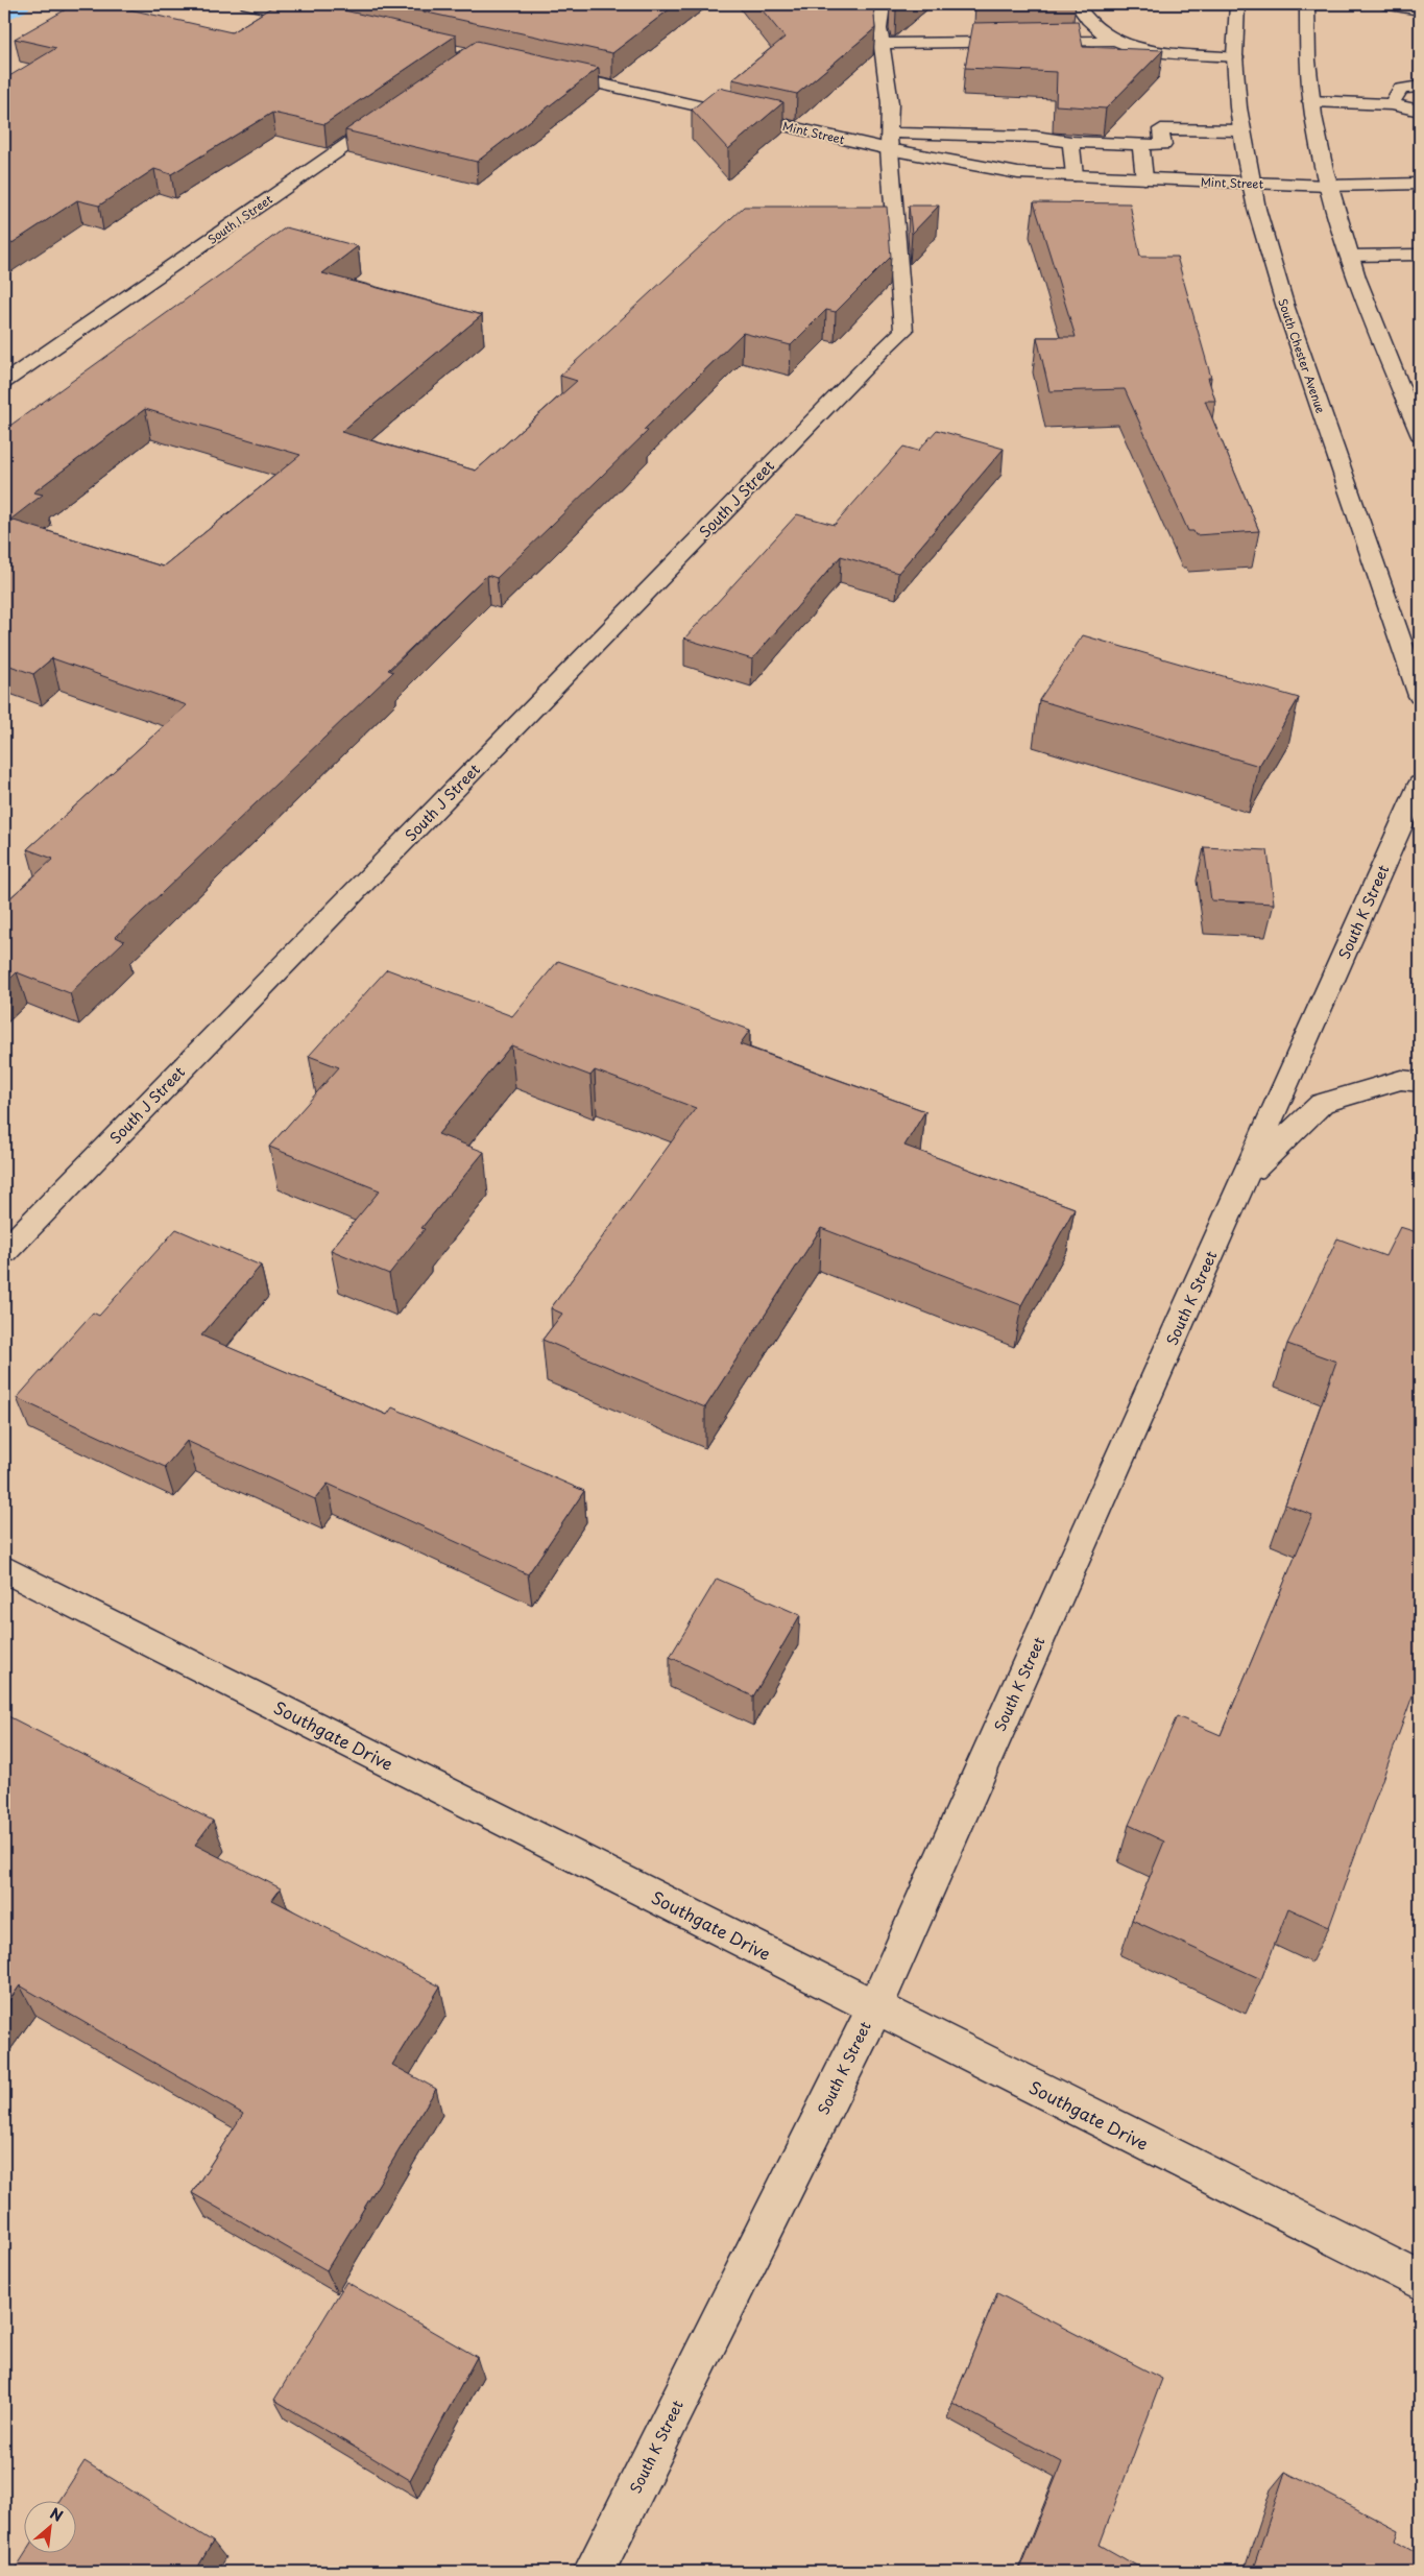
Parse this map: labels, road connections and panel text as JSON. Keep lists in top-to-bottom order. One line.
{"streets":{"street":["Mint Street","South I Street","South Chester Avenue","South J Street","South K Street","Southgate Drive"]},"crossings":[["Mint Street","South Chester Avenue"],["Mint Street","South J Street"],["South K Street","Southgate Drive"]],"north":"top right"}
